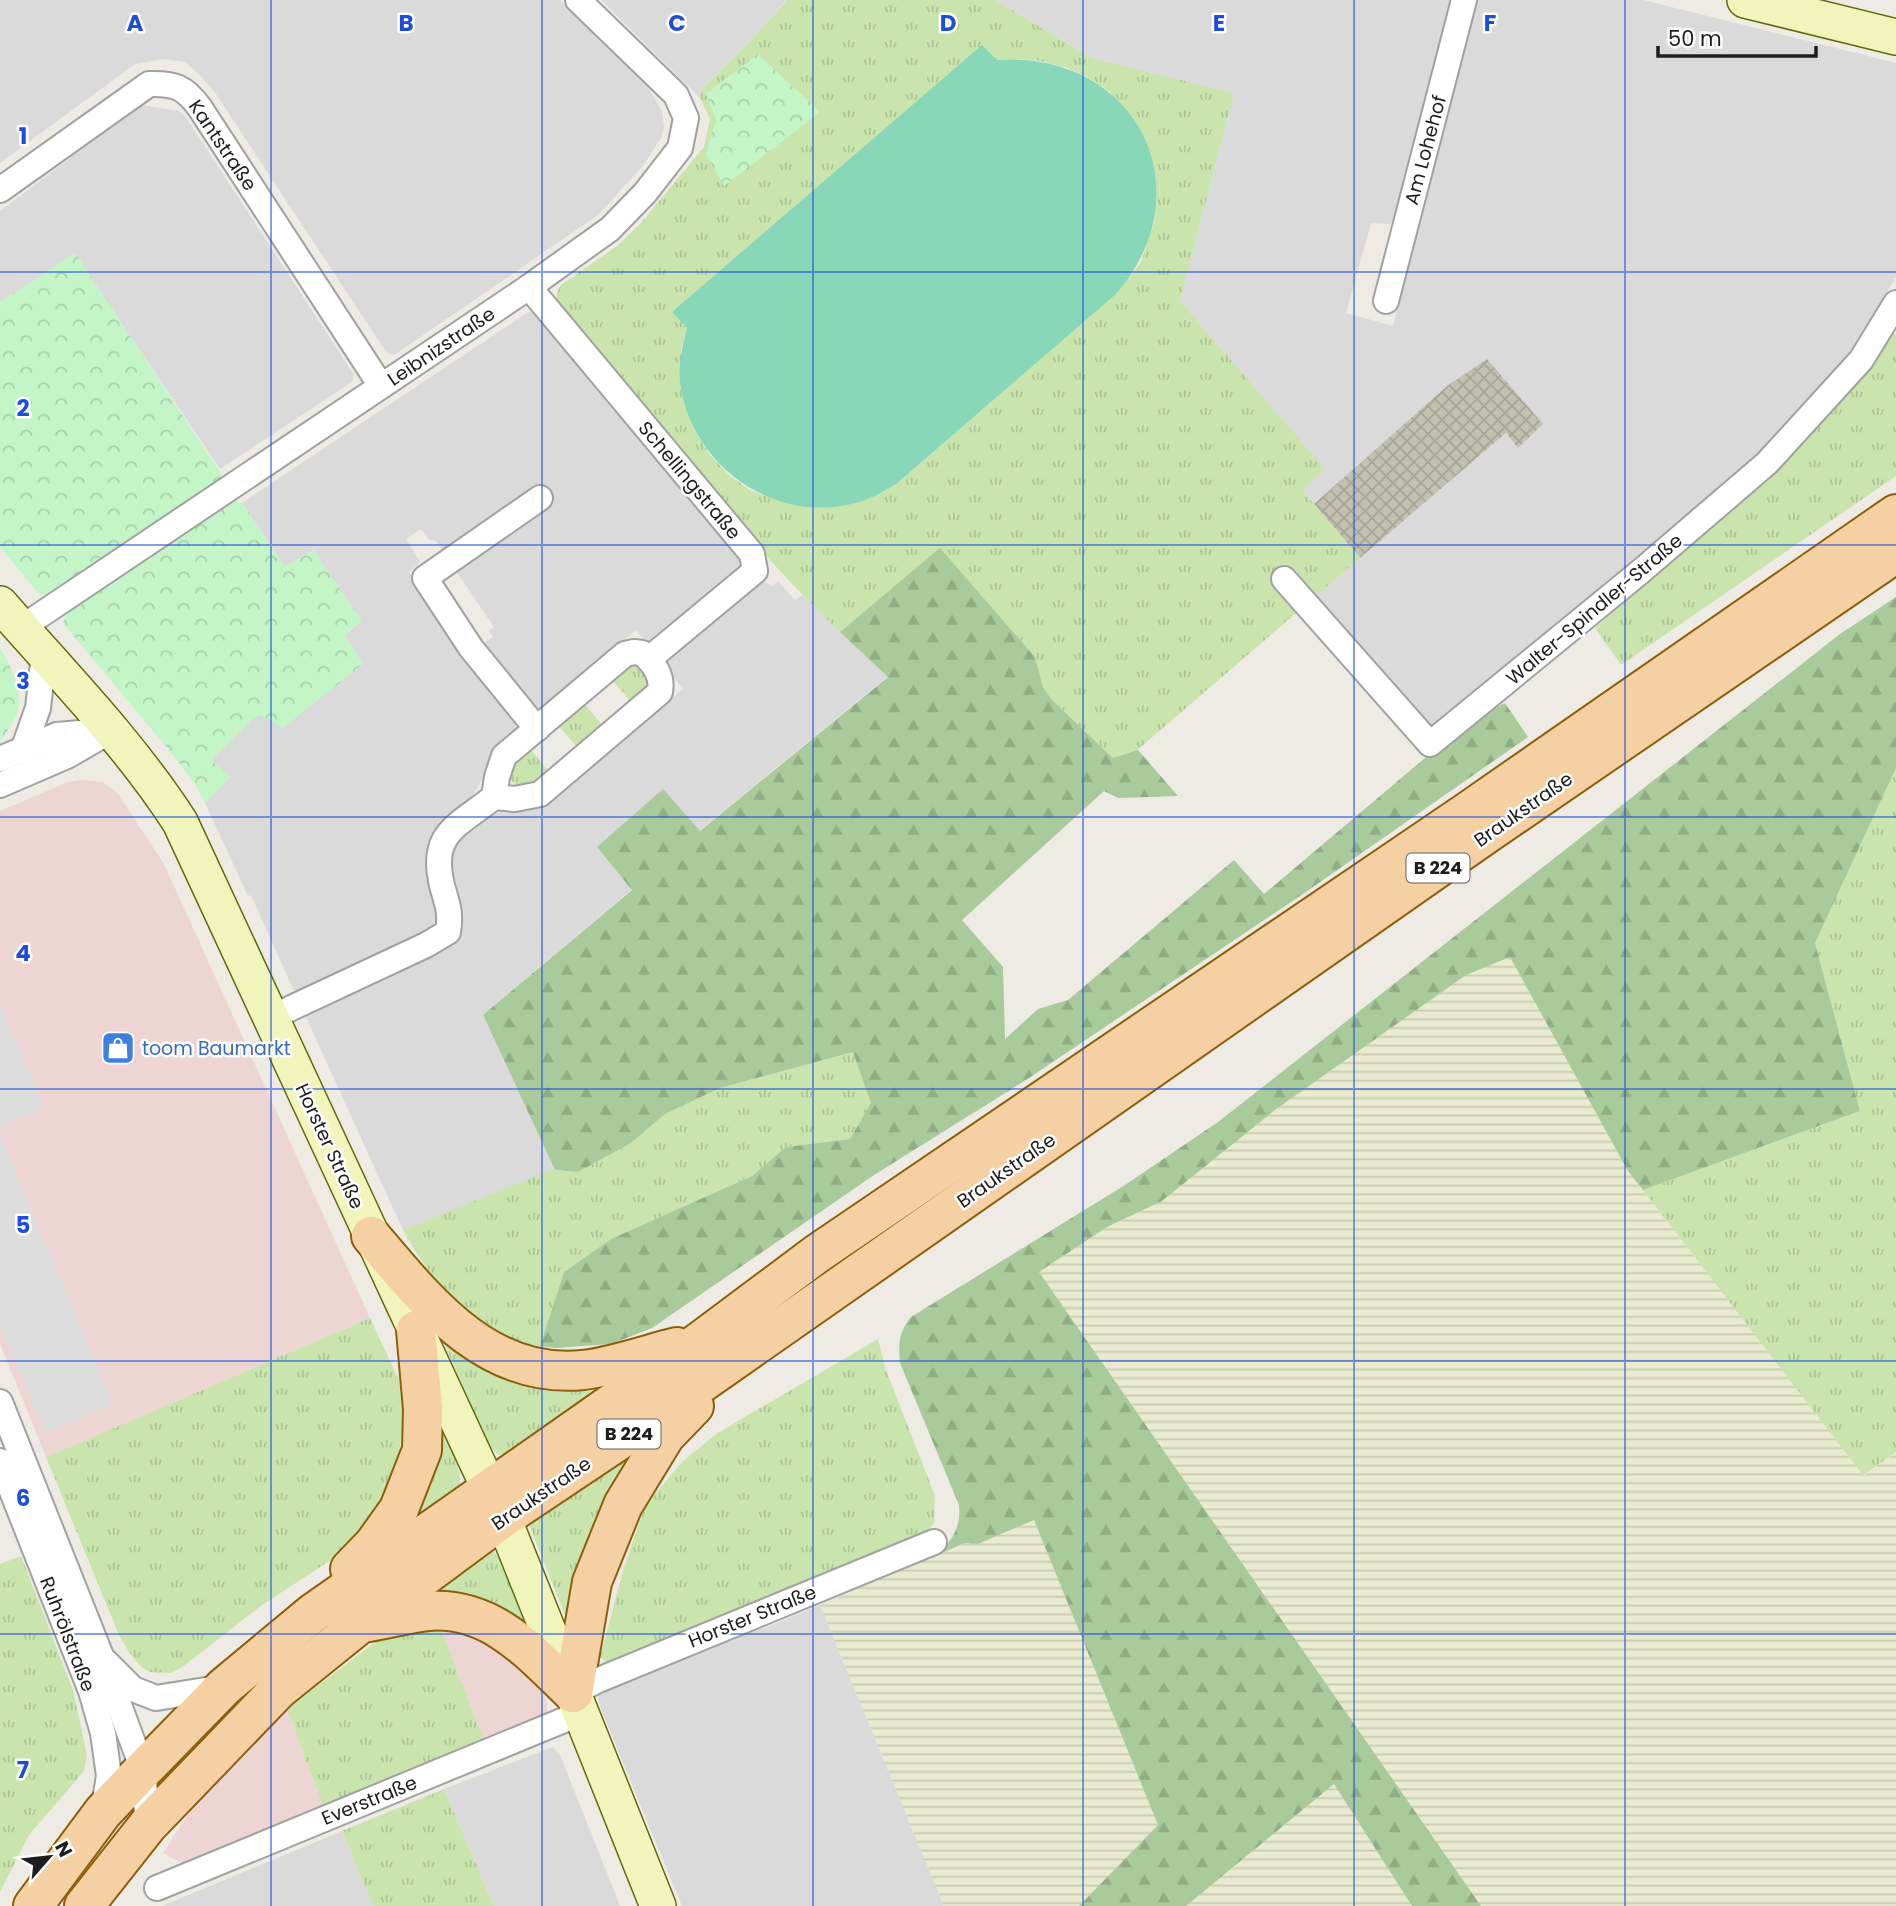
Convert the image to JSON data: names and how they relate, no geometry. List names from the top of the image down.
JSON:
{
  "streets": {
    "main road": ["Braukstraße", "B 224", "Horster Straße"],
    "street": [
      "Kantstraße",
      "Am Lohehof",
      "Leibnizstraße",
      "Schellingstraße",
      "Walter-Spindler-Straße",
      "Ruhrölstraße",
      "Everstraße"
    ]
  },
  "crossings": [
    ["Kantstraße", "Leibnizstraße"],
    ["Leibnizstraße", "Schellingstraße"],
    ["Leibnizstraße", "Horster Straße"],
    ["Braukstraße", "Horster Straße"],
    ["Braukstraße", "Ruhrölstraße"],
    ["Horster Straße", "Everstraße"]
  ],
  "places": {
    "shop": ["toom Baumarkt"]
  },
  "scale_bar": "50 m",
  "north": "top right",
  "grid": {
    "columns": [
      "A",
      "B",
      "C",
      "D",
      "E",
      "F"
    ],
    "rows": [
      "1",
      "2",
      "3",
      "4",
      "5",
      "6",
      "7"
    ]
  }
}
